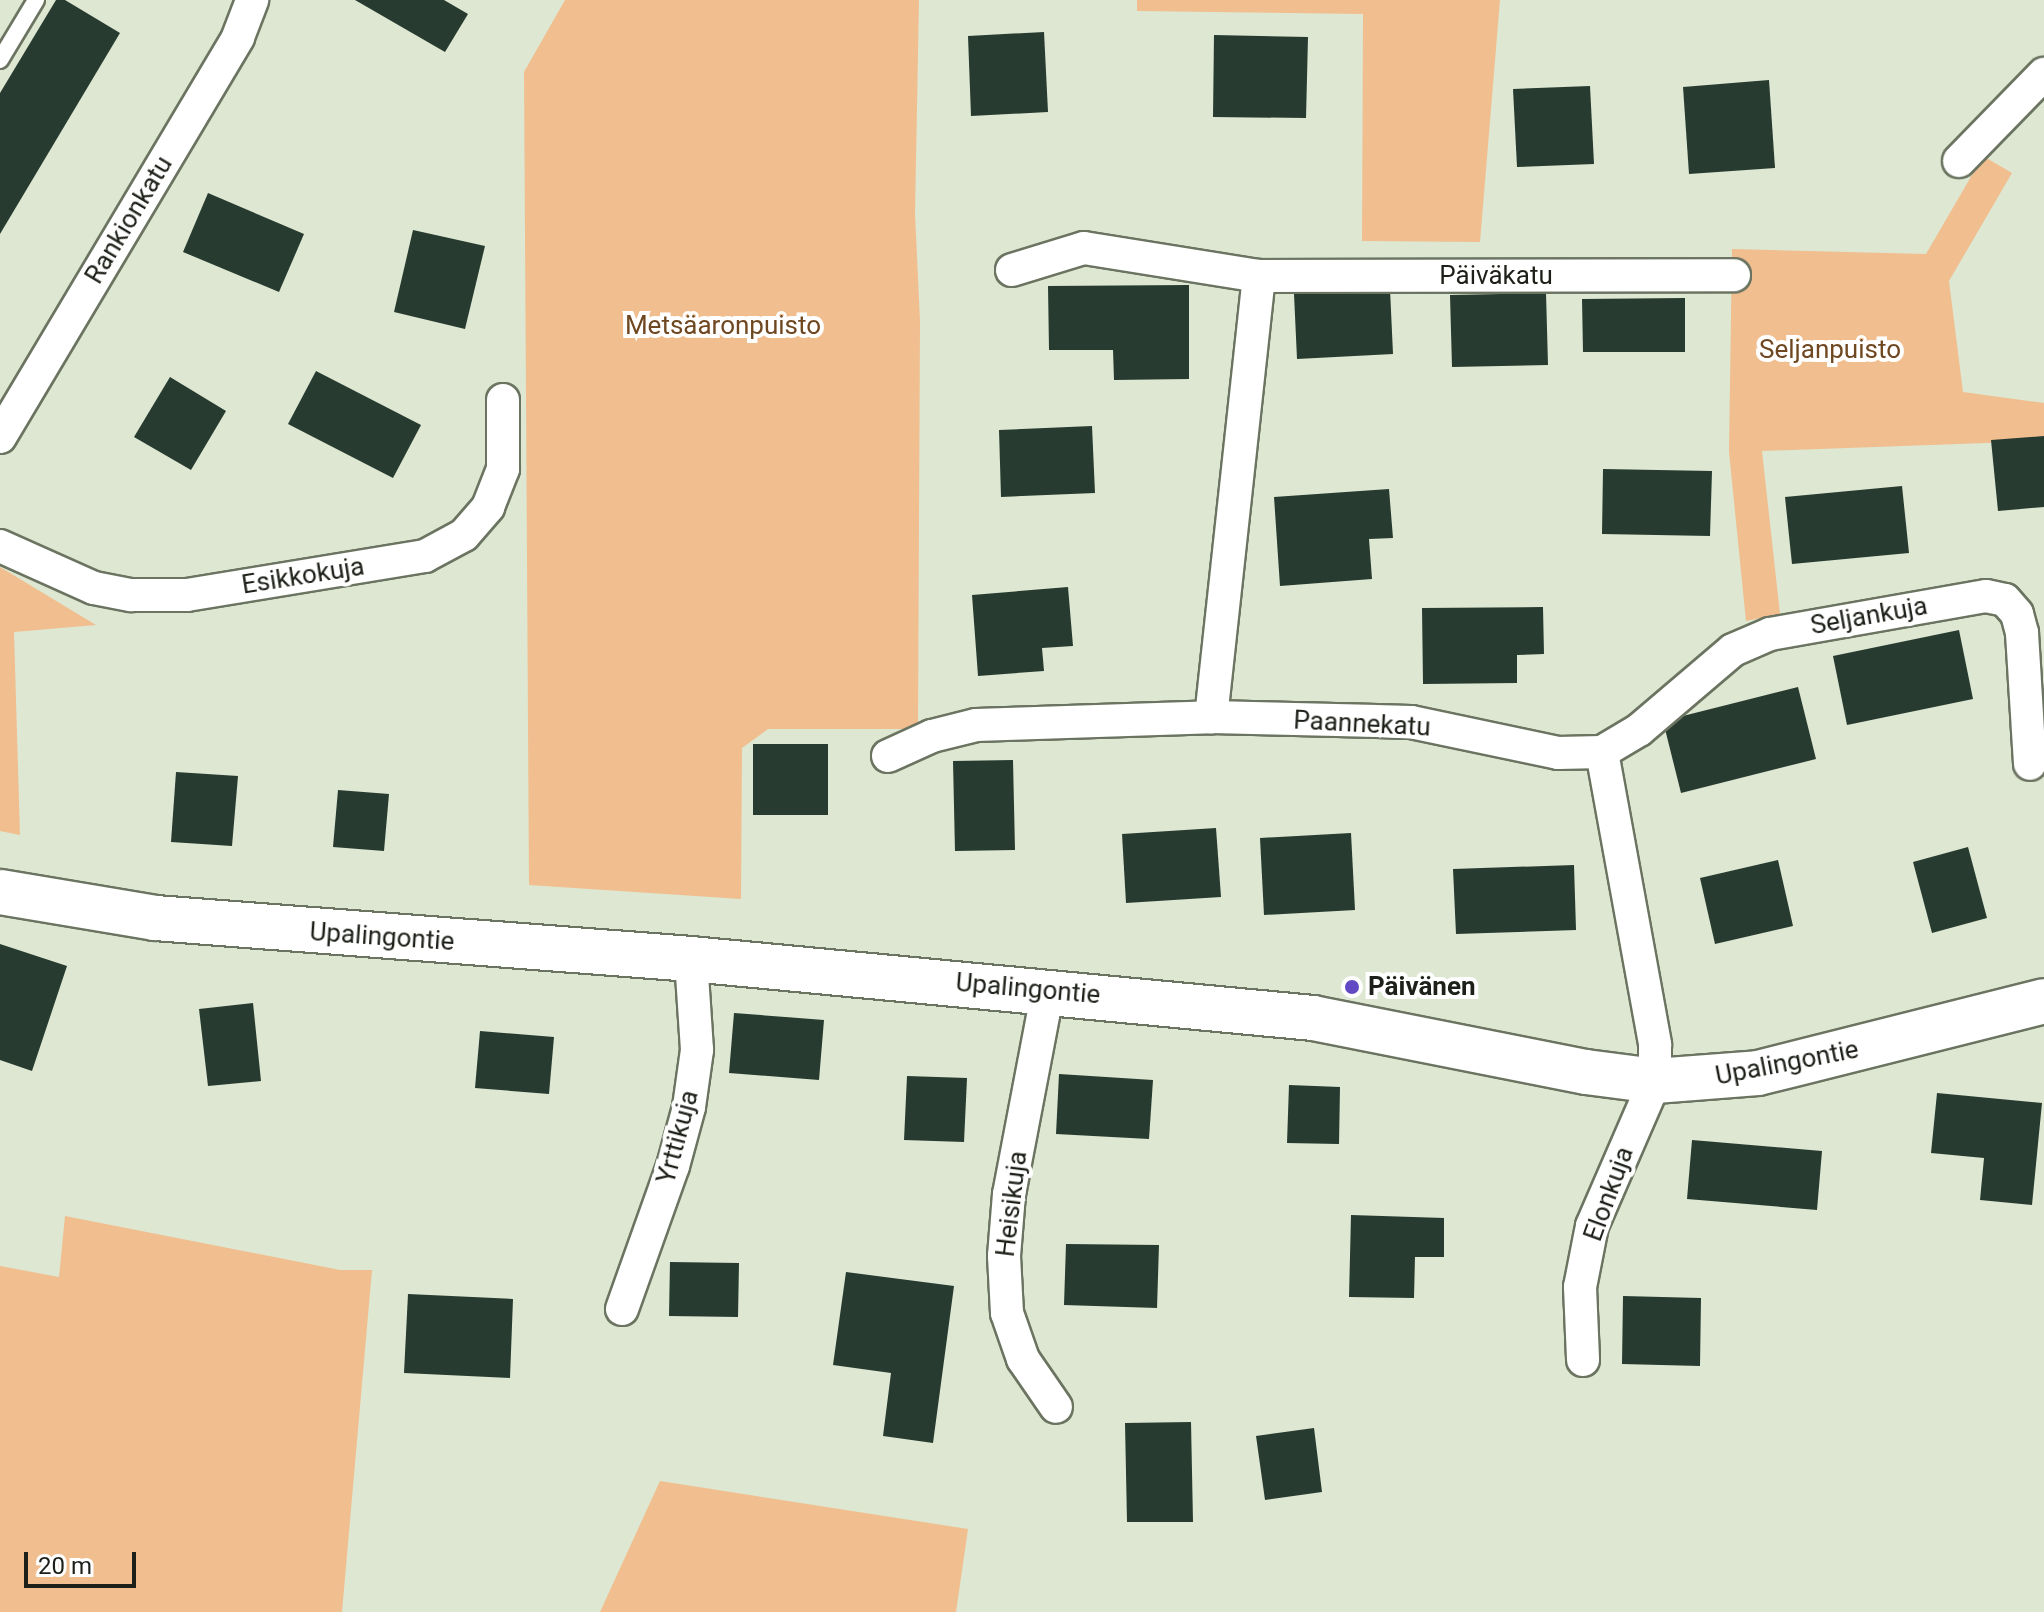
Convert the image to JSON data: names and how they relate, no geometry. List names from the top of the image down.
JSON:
{
  "streets": {
    "street": [
      "Rankionkatu",
      "Päiväkatu",
      "Esikkokuja",
      "Seljankuja",
      "Paannekatu",
      "Upalingontie",
      "Yrttikuja",
      "Elonkuja",
      "Heisikuja"
    ]
  },
  "crossings": [
    ["Seljankuja", "Paannekatu"],
    ["Upalingontie", "Yrttikuja"],
    ["Upalingontie", "Elonkuja"],
    ["Upalingontie", "Heisikuja"]
  ],
  "parks": ["Metsäaronpuisto", "Seljanpuisto"],
  "places": ["Päivänen"],
  "scale_bar": "20 m"
}
